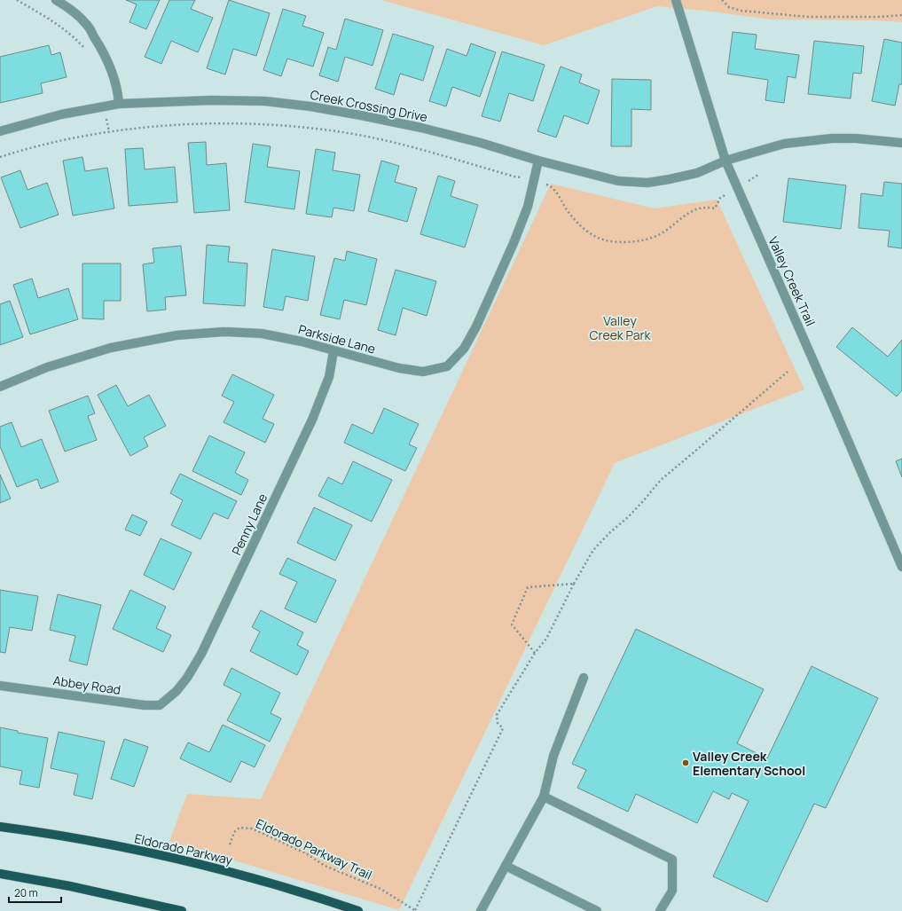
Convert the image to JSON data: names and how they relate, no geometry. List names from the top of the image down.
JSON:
{
  "streets": {
    "main road": ["Eldorado Parkway"],
    "street": [
      "Creek Crossing Drive",
      "Valley Creek Trail",
      "Parkside Lane",
      "Penny Lane",
      "Abbey Road"
    ],
    "path": ["Eldorado Parkway Trail"]
  },
  "crossings": [
    ["Creek Crossing Drive", "Valley Creek Trail"],
    ["Creek Crossing Drive", "Parkside Lane"],
    ["Parkside Lane", "Penny Lane"],
    ["Penny Lane", "Abbey Road"]
  ],
  "parks": ["Valley Creek Park"],
  "places": ["Valley Creek Elementary School"],
  "scale_bar": "20 m"
}
